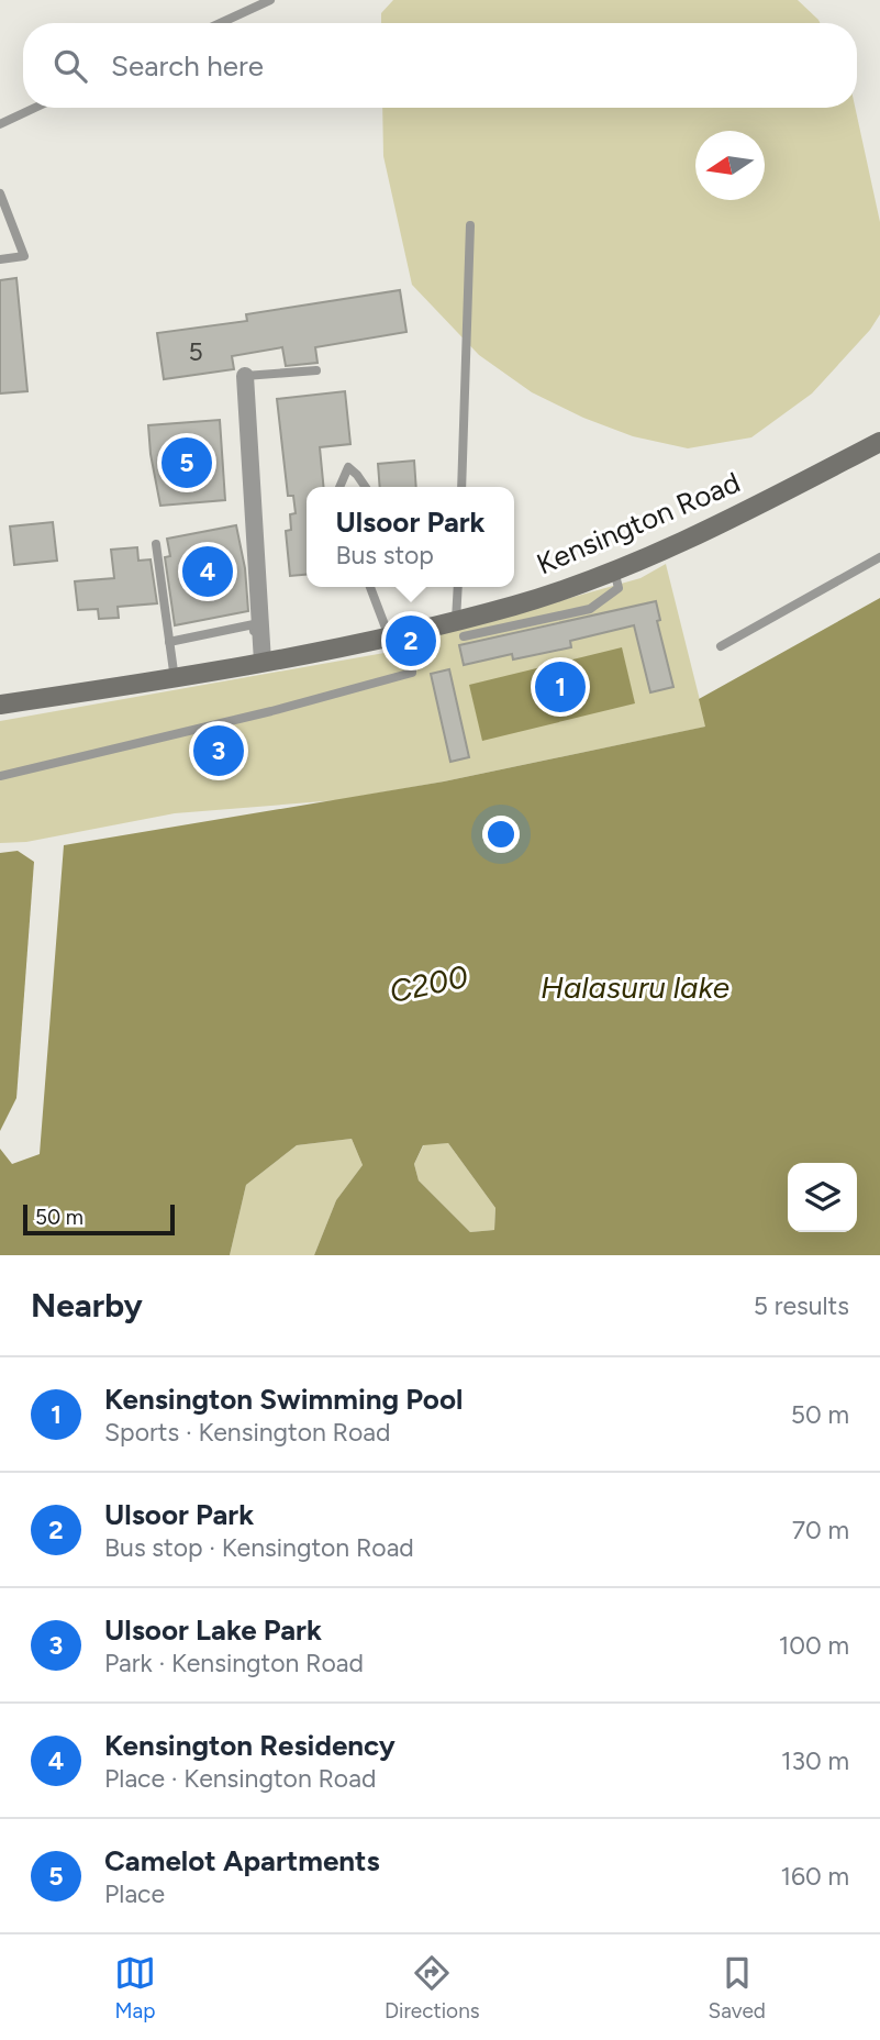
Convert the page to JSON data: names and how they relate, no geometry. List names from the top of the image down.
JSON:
{
  "streets": {
    "main road": ["Kensington Road"]
  },
  "water": ["C200", "Halasuru lake"],
  "house_numbers": ["5"],
  "scale_bar": "50 m",
  "north": "left",
  "page": {
    "search": "Search here",
    "pins": [
      "5",
      "4",
      "2",
      "1",
      "3"
    ],
    "popup": ["Ulsoor Park", "Bus stop"],
    "scale": "50 m",
    "heading": ["Nearby", "5 results"],
    "list": [
      {
        "mark": "1",
        "name": "Kensington Swimming Pool",
        "note": "Sports · Kensington Road",
        "value": "50 m"
      },
      {
        "mark": "2",
        "name": "Ulsoor Park",
        "note": "Bus stop · Kensington Road",
        "value": "70 m"
      },
      {
        "mark": "3",
        "name": "Ulsoor Lake Park",
        "note": "Park · Kensington Road",
        "value": "100 m"
      },
      {
        "mark": "4",
        "name": "Kensington Residency",
        "note": "Place · Kensington Road",
        "value": "130 m"
      },
      {
        "mark": "5",
        "name": "Camelot Apartments",
        "note": "Place",
        "value": "160 m"
      }
    ],
    "nav": ["Map", "Directions", "Saved"]
  }
}
